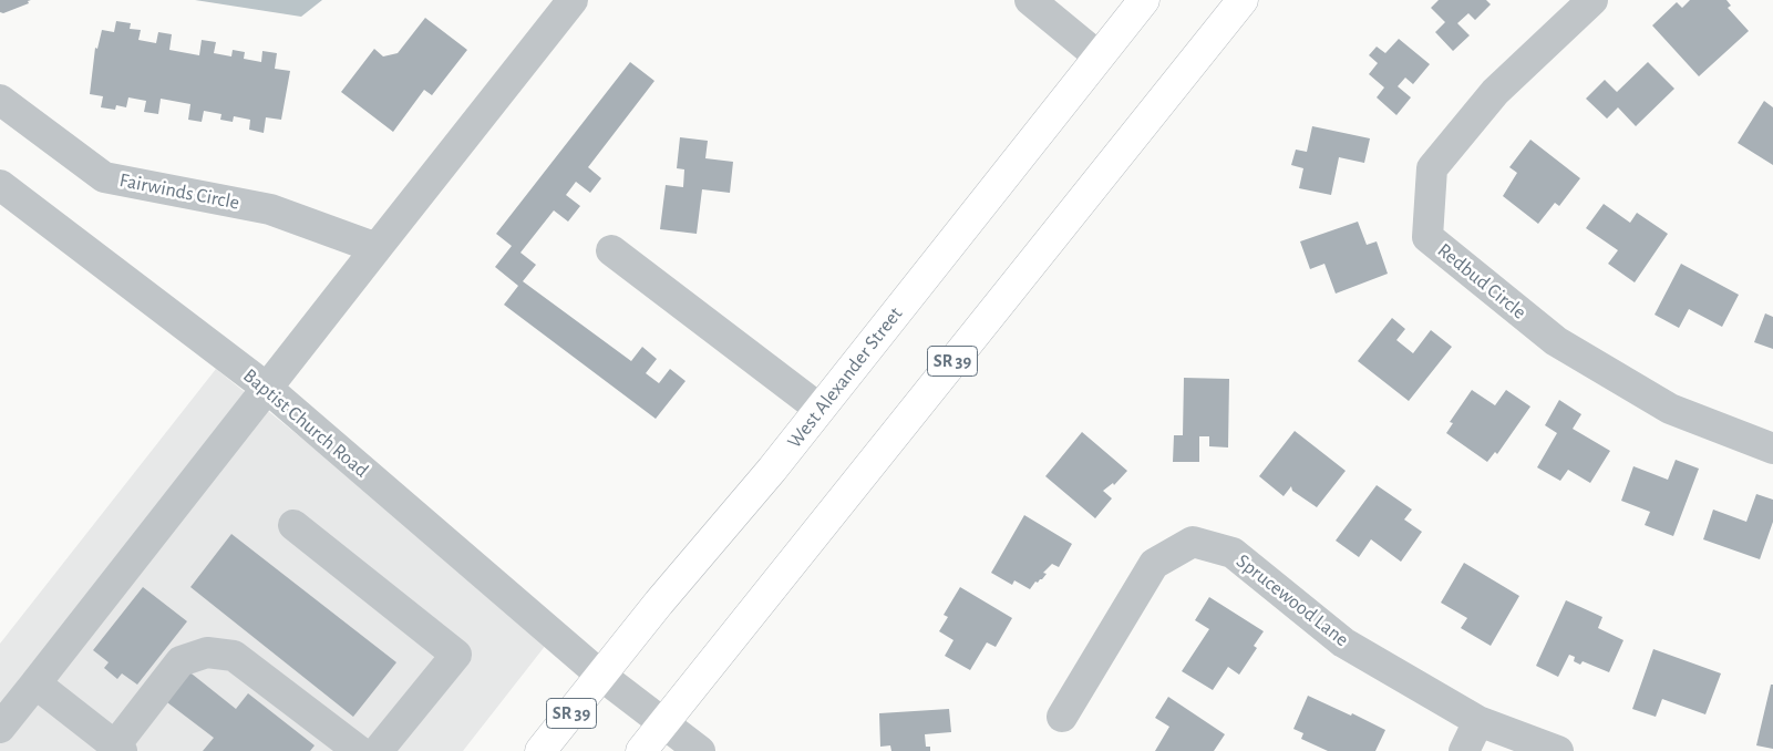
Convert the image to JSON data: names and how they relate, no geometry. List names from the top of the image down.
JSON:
{
  "streets": {
    "main road": ["SR 39", "West Alexander Street"],
    "street": [
      "Fairwinds Circle",
      "Redbud Circle",
      "Baptist Church Road",
      "Sprucewood Lane"
    ]
  },
  "crossings": [
    ["SR 39", "Baptist Church Road"],
    ["West Alexander Street", "Baptist Church Road"]
  ]
}
